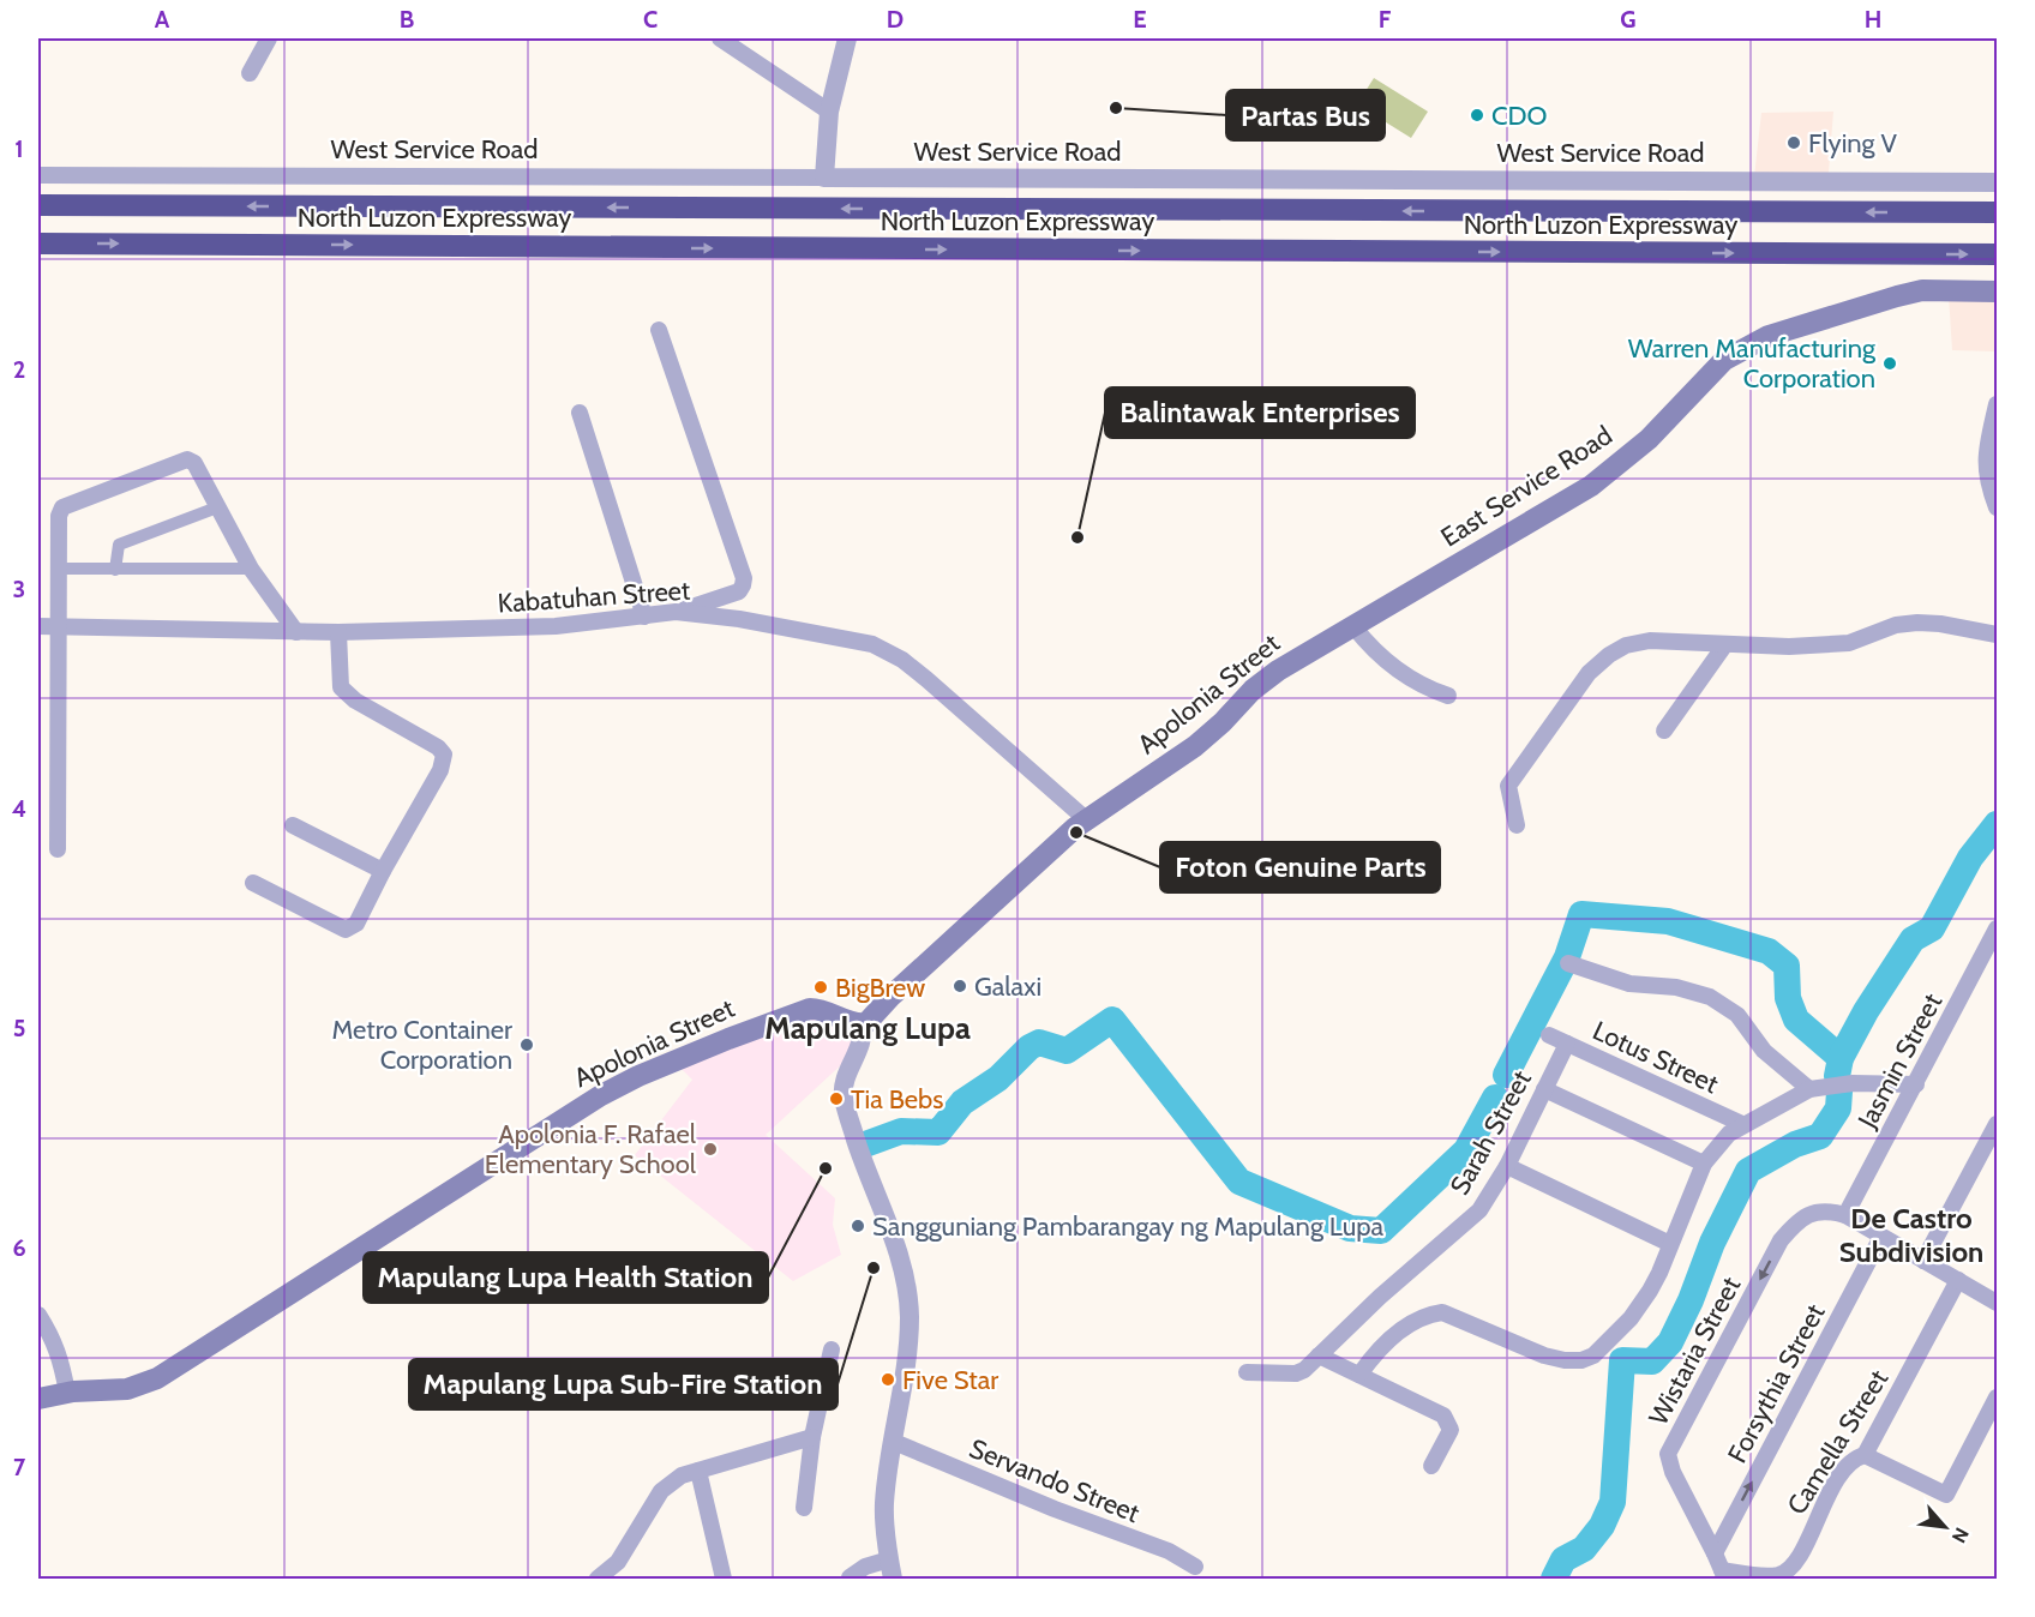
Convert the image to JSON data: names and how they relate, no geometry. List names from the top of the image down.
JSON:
{
  "streets": {
    "highway": ["North Luzon Expressway"],
    "main road": ["East Service Road", "Apolonia Street"],
    "street": [
      "West Service Road",
      "Kabatuhan Street",
      "Lotus Street",
      "Jasmin Street",
      "Sarah Street",
      "Wistaria Street",
      "Forsythia Street",
      "Camella Street",
      "Servando Street"
    ]
  },
  "crossings": [
    ["East Service Road", "Apolonia Street"],
    ["Kabatuhan Street", "Apolonia Street"],
    ["Lotus Street", "Sarah Street"],
    ["Jasmin Street", "Wistaria Street"],
    ["Wistaria Street", "Forsythia Street"]
  ],
  "one_way": ["Forsythia Street"],
  "districts": ["Mapulang Lupa", "De Castro Subdivision"],
  "places": [
    "Partas Bus",
    "CDO",
    "Flying V",
    "Warren Manufacturing Corporation",
    "Balintawak Enterprises",
    "Foton Genuine Parts",
    "Galaxi",
    "BigBrew",
    "Metro Container Corporation",
    "Tia Bebs",
    "Apolonia F. Rafael Elementary School",
    "Mapulang Lupa Health Station",
    "Sangguniang Pambarangay ng Mapulang Lupa",
    "Mapulang Lupa Sub-Fire Station",
    "Five Star"
  ],
  "north": "bottom right",
  "grid": {
    "columns": [
      "A",
      "B",
      "C",
      "D",
      "E",
      "F",
      "G",
      "H"
    ],
    "rows": [
      "1",
      "2",
      "3",
      "4",
      "5",
      "6",
      "7"
    ]
  }
}
